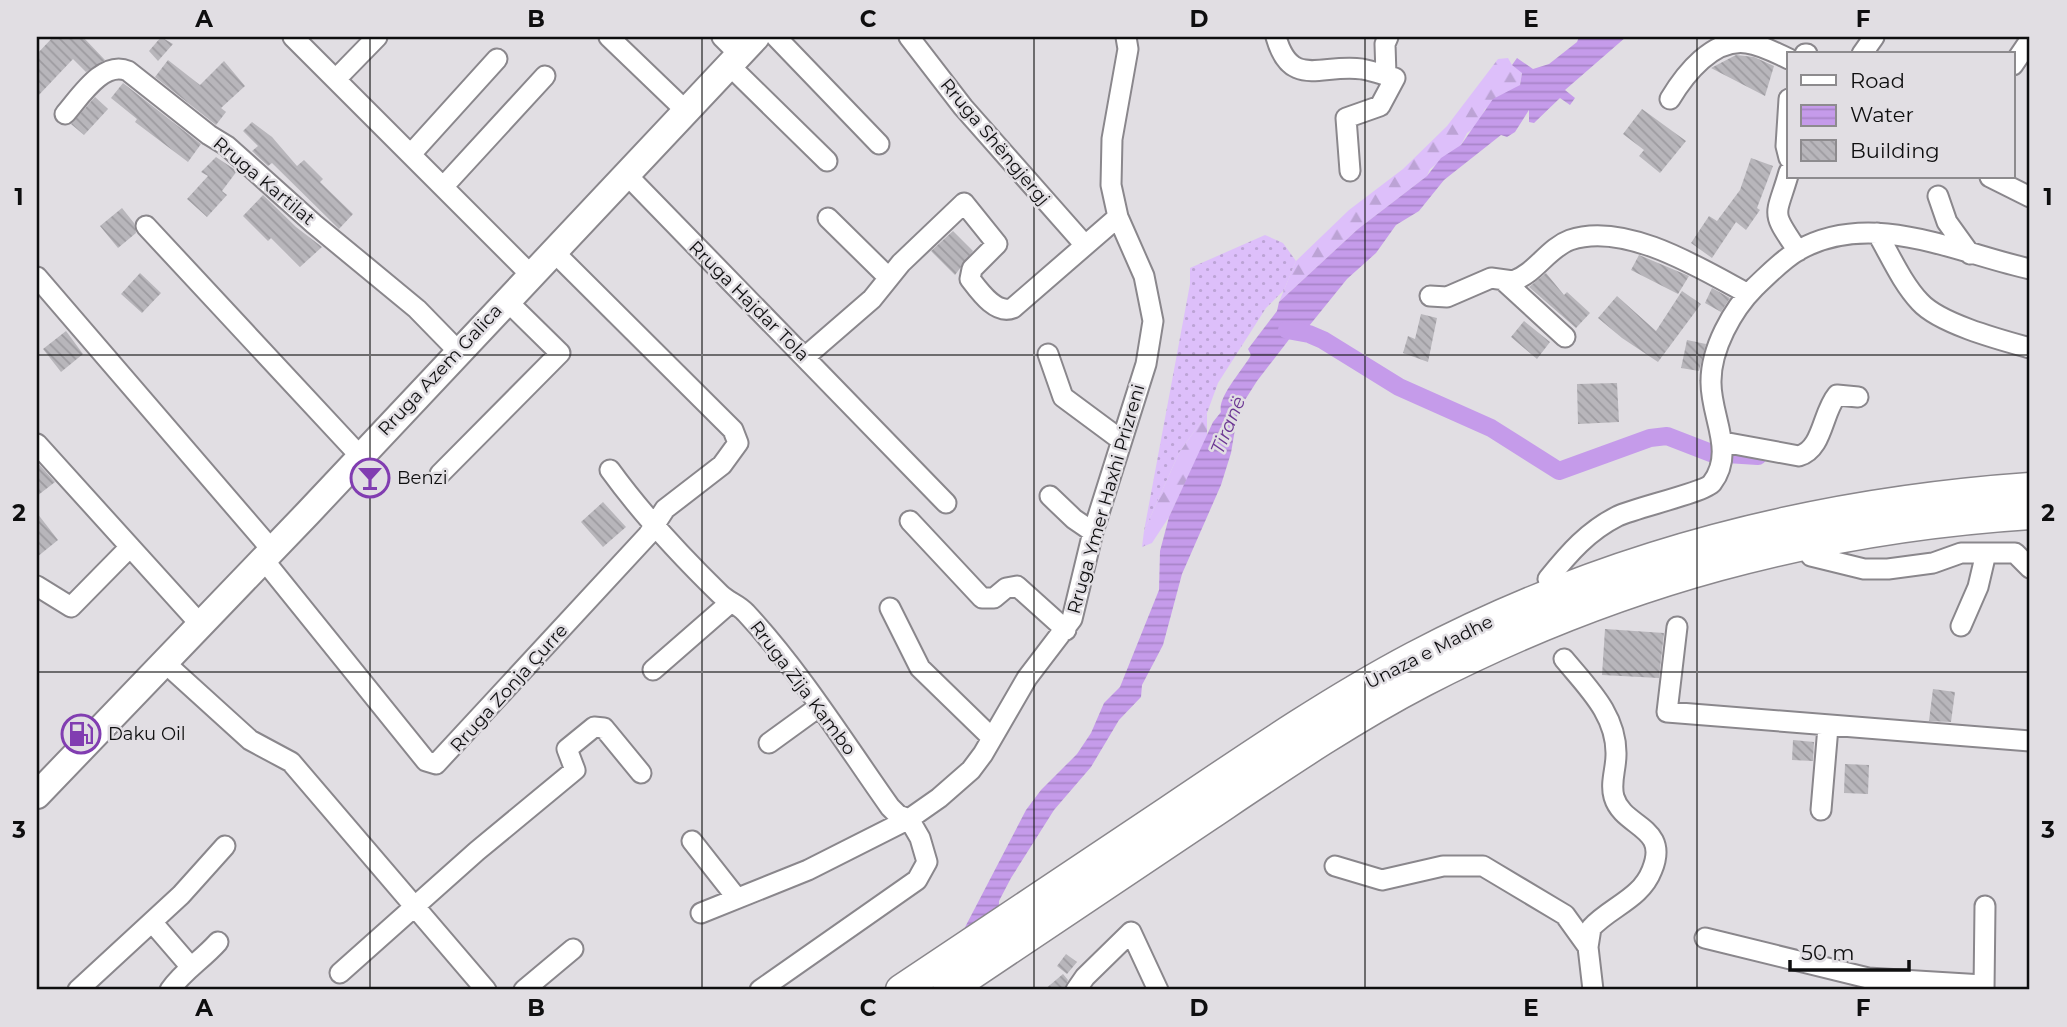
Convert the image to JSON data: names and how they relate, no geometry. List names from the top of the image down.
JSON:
{
  "streets": {
    "highway": ["Unaza e Madhe"],
    "main road": ["Rruga Azem Galica"],
    "street": [
      "Rruga Shëngjergj",
      "Rruga Kartilat",
      "Rruga Hajdar Tola",
      "Rruga Ymer Haxhi Prizreni",
      "Rruga Zonja Çurre",
      "Rruga Zija Kambo"
    ]
  },
  "crossings": [
    ["Rruga Kartilat", "Rruga Azem Galica"],
    ["Rruga Hajdar Tola", "Rruga Azem Galica"],
    ["Rruga Azem Galica", "Rruga Zonja Çurre"],
    ["Rruga Ymer Haxhi Prizreni", "Rruga Zija Kambo"],
    ["Rruga Zonja Çurre", "Rruga Zija Kambo"]
  ],
  "water": ["Tiranë"],
  "places": {
    "bar": ["Benzi"],
    "fuel station": ["Daku Oil"]
  },
  "legend": ["Road", "Water", "Building"],
  "scale_bar": "50 m",
  "grid": {
    "columns": [
      "A",
      "B",
      "C",
      "D",
      "E",
      "F"
    ],
    "rows": ["1", "2", "3"]
  }
}
